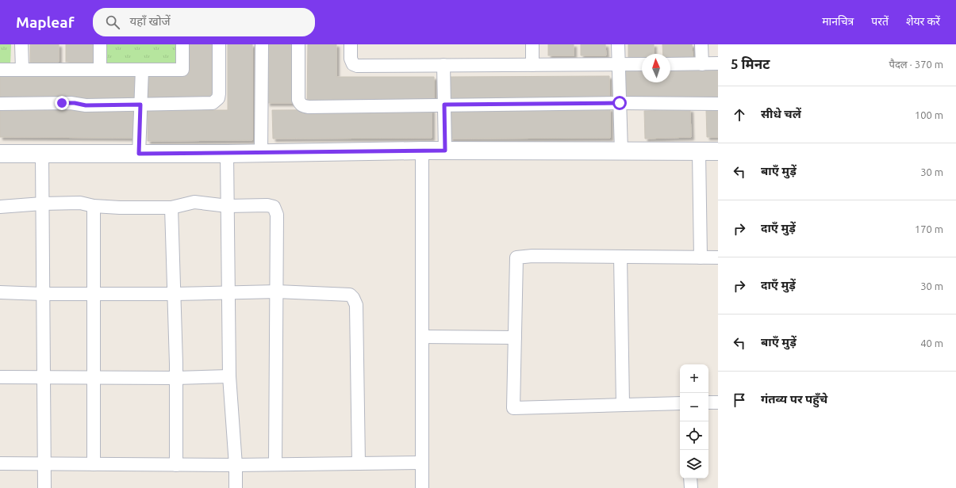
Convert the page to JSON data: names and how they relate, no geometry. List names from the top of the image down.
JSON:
{
  "north": "top",
  "page": {
    "header": "Mapleaf",
    "search": "यहाँ खोजें",
    "nav": ["मानचित्र", "परतें", "शेयर करें"],
    "heading": ["5 मिनट", "पैदल · 370 m"],
    "list": [
      ["सीधे चलें", "100 m"],
      ["बाएँ मुड़ें", "30 m"],
      ["दाएँ मुड़ें", "170 m"],
      ["दाएँ मुड़ें", "30 m"],
      ["बाएँ मुड़ें", "40 m"],
      "गंतव्य पर पहुँचे"
    ],
    "map_buttons": ["+", "−"]
  }
}
